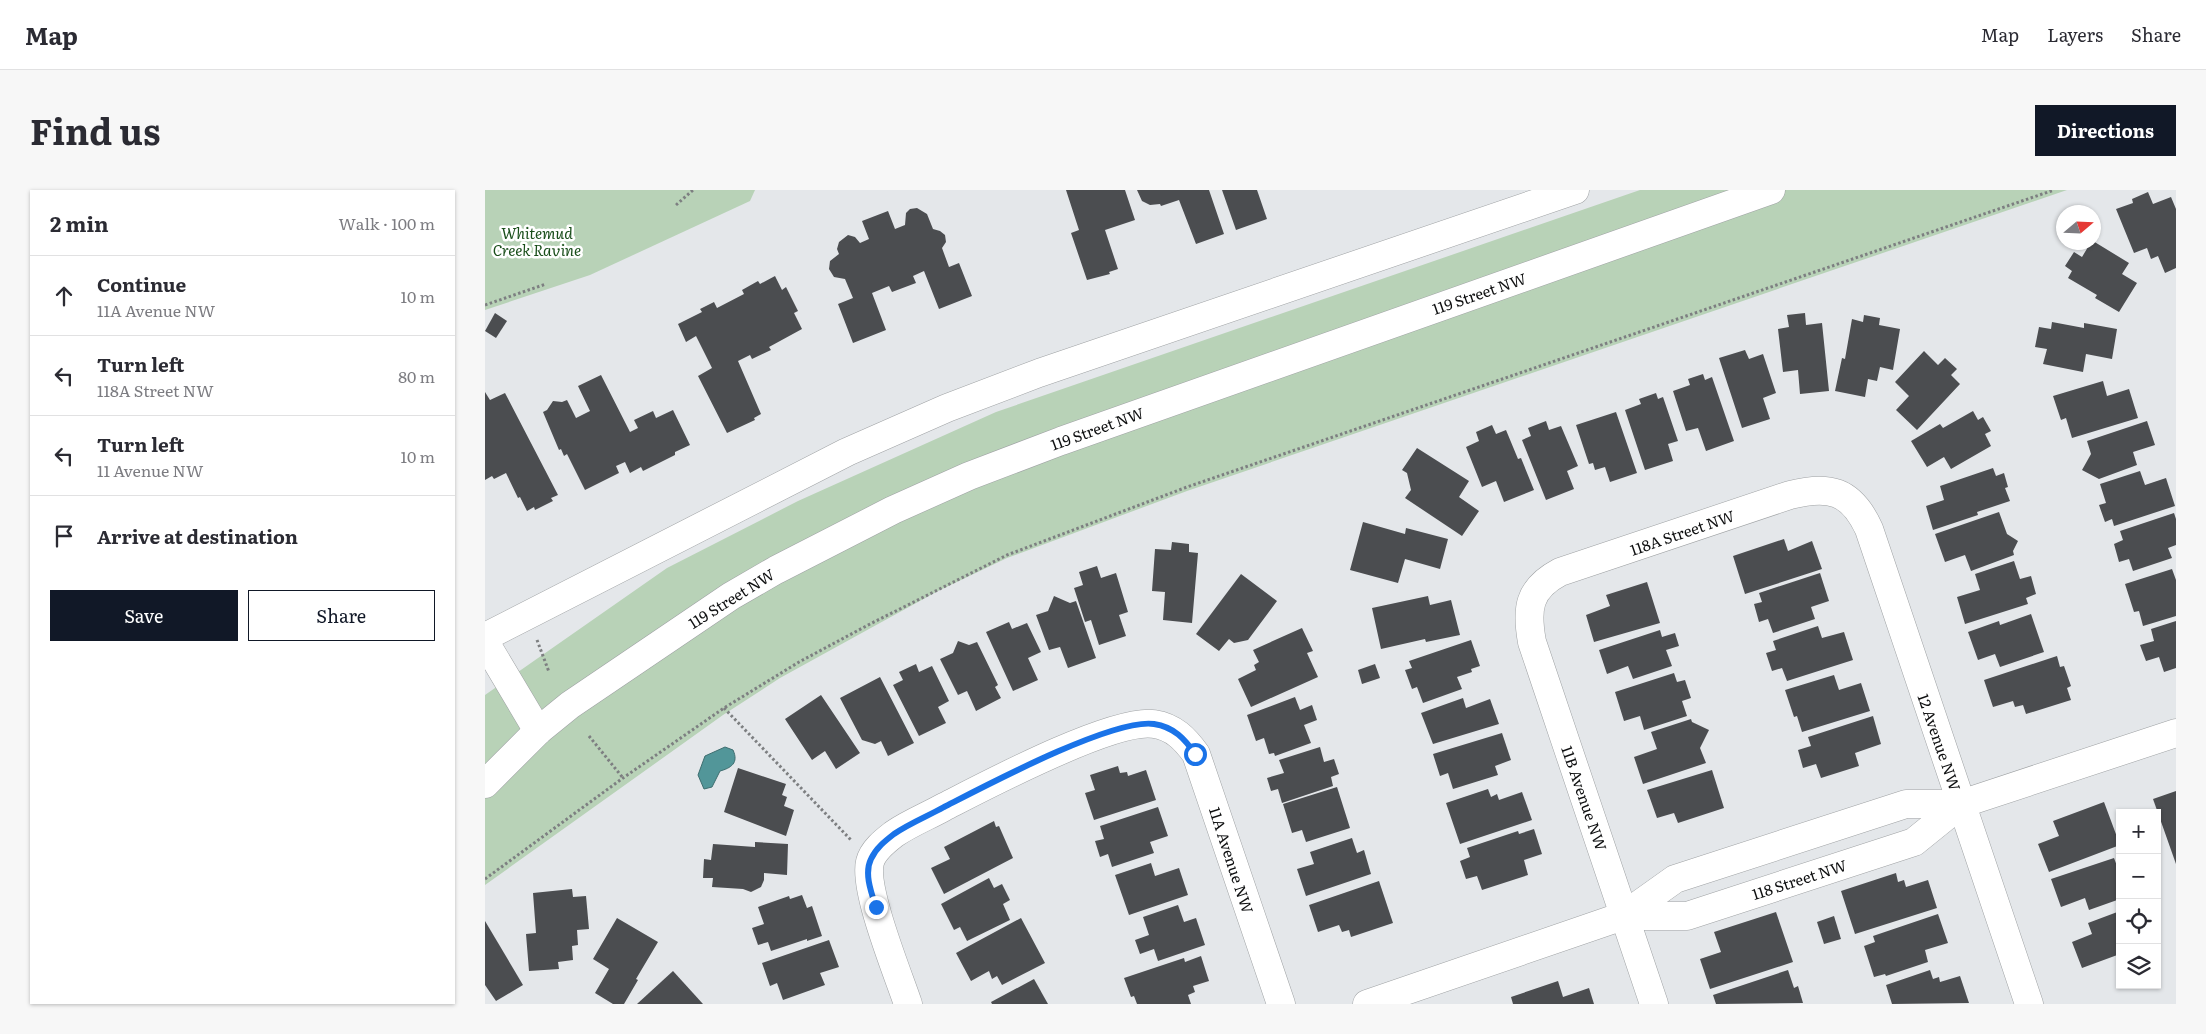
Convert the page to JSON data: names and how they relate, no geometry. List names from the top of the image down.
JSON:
{
  "streets": {
    "street": [
      "119 Street NW",
      "118A Street NW",
      "12 Avenue NW",
      "11B Avenue NW",
      "11A Avenue NW",
      "118 Street NW"
    ]
  },
  "crossings": [
    ["118A Street NW", "12 Avenue NW"],
    ["118A Street NW", "11B Avenue NW"],
    ["12 Avenue NW", "118 Street NW"],
    ["11B Avenue NW", "118 Street NW"]
  ],
  "parks": ["Whitemud Creek Ravine"],
  "north": "right",
  "page": {
    "header": "Map",
    "nav": ["Map", "Layers", "Share"],
    "title": "Find us",
    "buttons": [
      "Directions",
      ["Save", "Share"]
    ],
    "heading": ["2 min", "Walk · 100 m"],
    "list": [
      ["Continue", "11A Avenue NW", "10 m"],
      ["Turn left", "118A Street NW", "80 m"],
      ["Turn left", "11 Avenue NW", "10 m"],
      "Arrive at destination"
    ],
    "map_buttons": ["+", "−"]
  }
}
